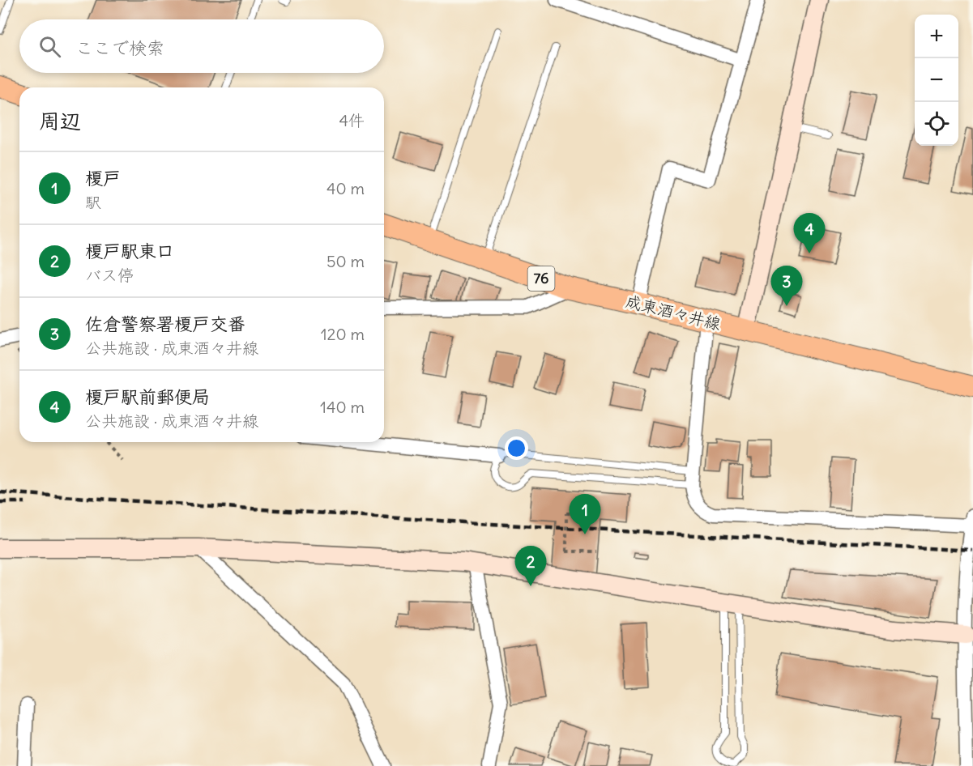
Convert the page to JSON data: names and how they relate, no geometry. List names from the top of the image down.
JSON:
{
  "streets": {
    "main road": ["76", "成東酒々井線"]
  },
  "page": {
    "map_buttons": ["+", "−"],
    "search": "ここで検索",
    "heading": ["周辺", "4件"],
    "list": [
      {
        "mark": "1",
        "name": "榎戸",
        "note": "駅",
        "value": "40 m"
      },
      {
        "mark": "2",
        "name": "榎戸駅東口",
        "note": "バス停",
        "value": "50 m"
      },
      {
        "mark": "3",
        "name": "佐倉警察署榎戸交番",
        "note": "公共施設 · 成東酒々井線",
        "value": "120 m"
      },
      {
        "mark": "4",
        "name": "榎戸駅前郵便局",
        "note": "公共施設 · 成東酒々井線",
        "value": "140 m"
      }
    ],
    "pins": [
      "4",
      "3",
      "1",
      "2"
    ]
  }
}
